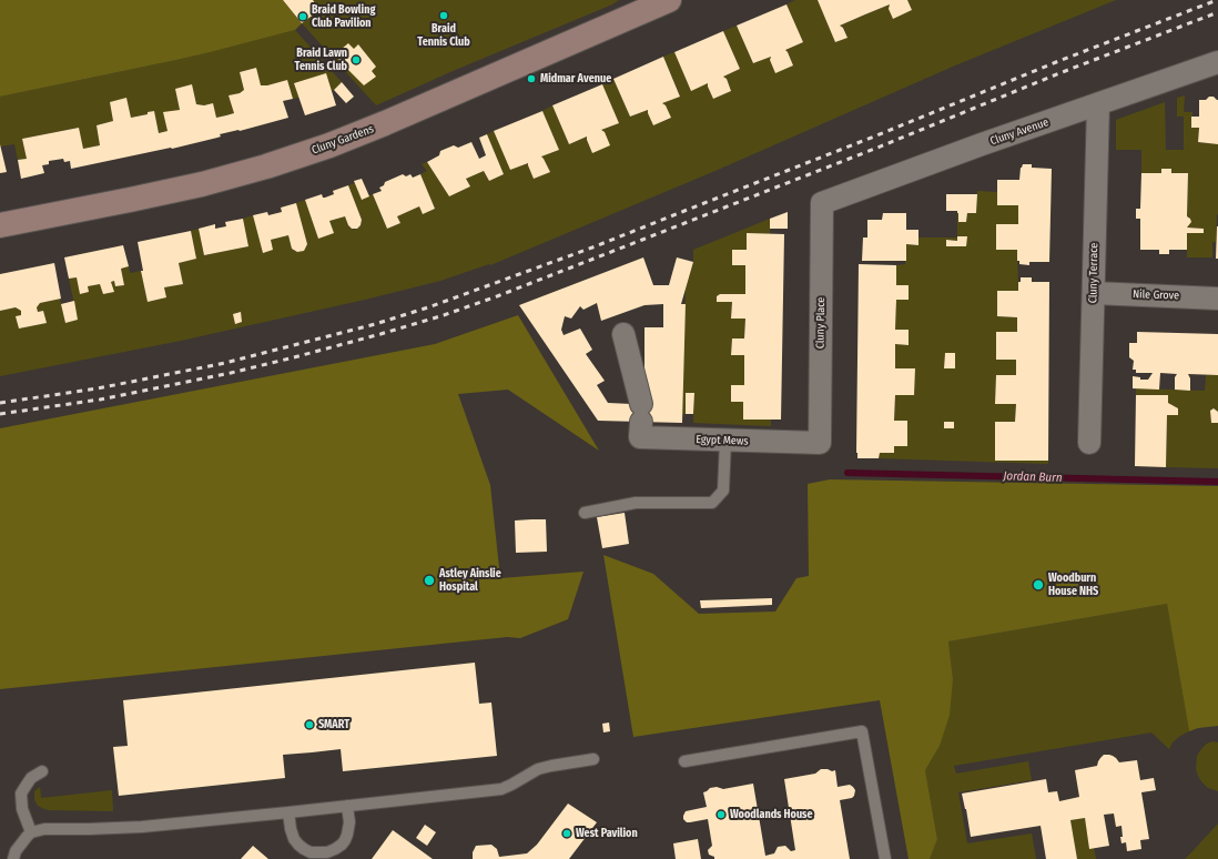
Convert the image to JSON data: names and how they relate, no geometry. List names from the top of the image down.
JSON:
{
  "streets": {
    "street": [
      "Cluny Avenue",
      "Cluny Gardens",
      "Cluny Terrace",
      "Nile Grove",
      "Cluny Place",
      "Egypt Mews"
    ]
  },
  "crossings": [
    ["Cluny Avenue", "Cluny Terrace"],
    ["Cluny Avenue", "Cluny Place"],
    ["Cluny Terrace", "Nile Grove"],
    ["Cluny Place", "Egypt Mews"]
  ],
  "water": ["Jordan Burn"],
  "places": [
    "Braid Tennis Club",
    "Braid Bowling Club Pavilion",
    "Braid Lawn Tennis Club",
    "Midmar Avenue",
    "Astley Ainslie Hospital",
    "Woodburn House NHS",
    "SMART",
    "Woodlands House",
    "West Pavilion"
  ]
}
